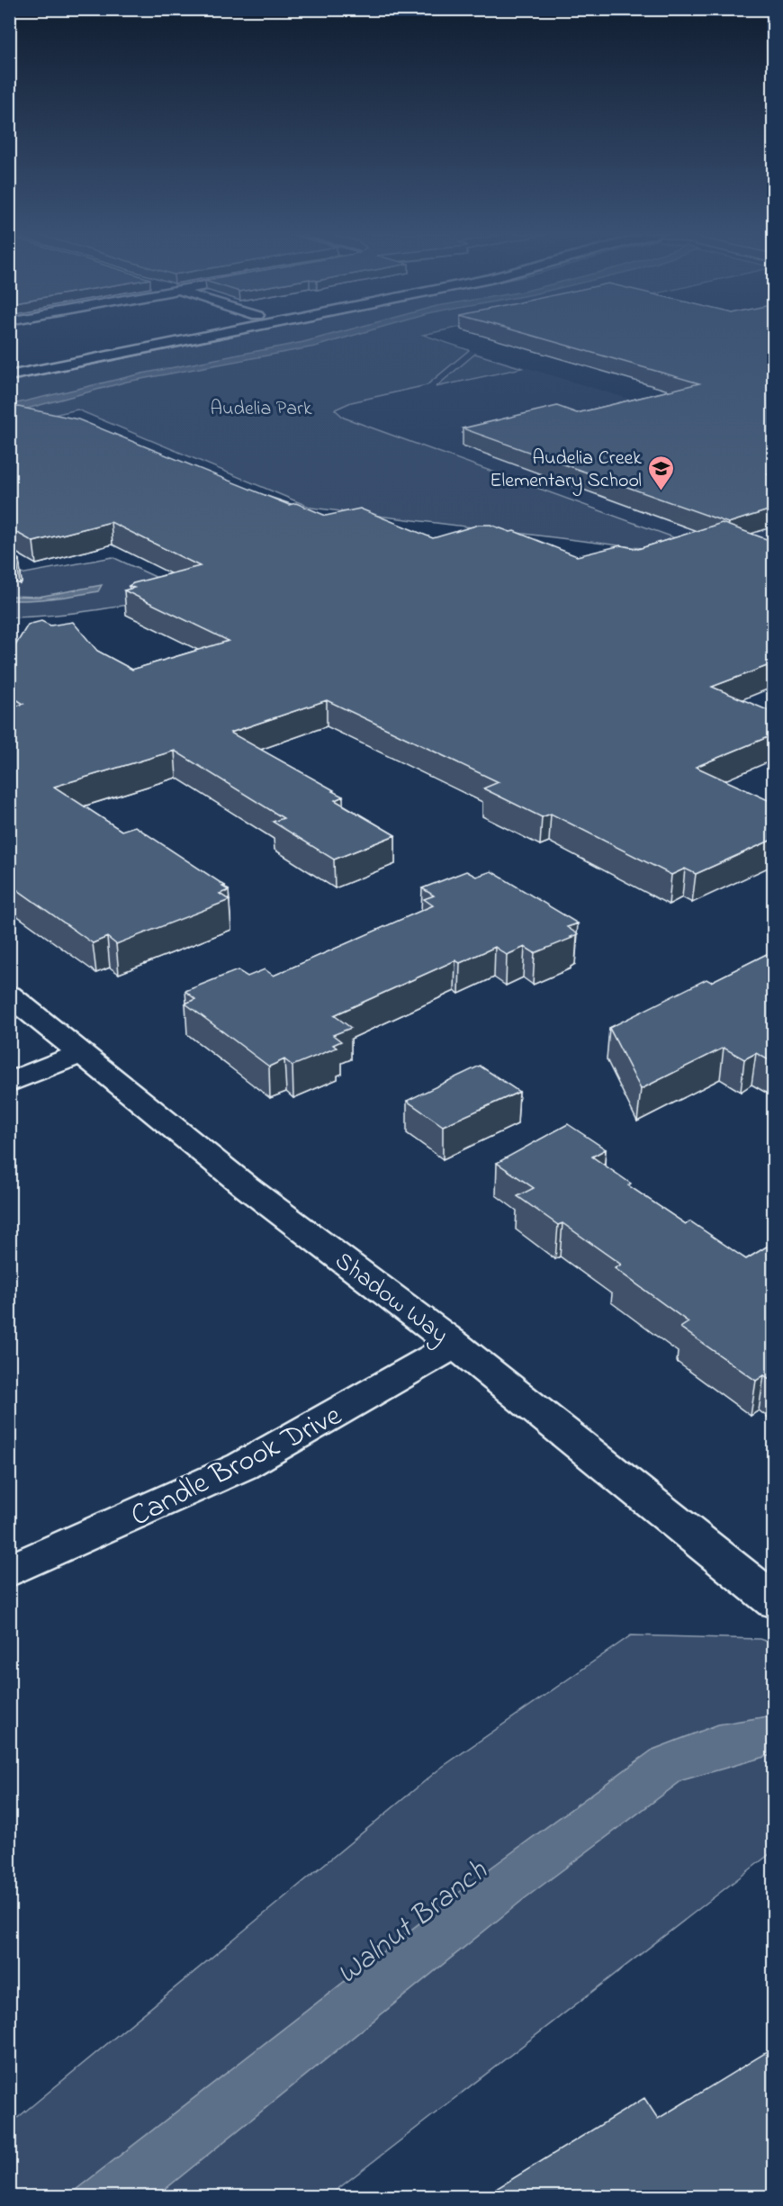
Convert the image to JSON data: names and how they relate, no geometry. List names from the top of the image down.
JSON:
{
  "streets": {
    "main road": ["Shadow Way", "Candle Brook Drive"]
  },
  "crossings": [
    ["Shadow Way", "Candle Brook Drive"]
  ],
  "water": ["Walnut Branch"],
  "parks": ["Audelia Park"],
  "places": {
    "school or university": ["Audelia Creek Elementary School"]
  }
}
